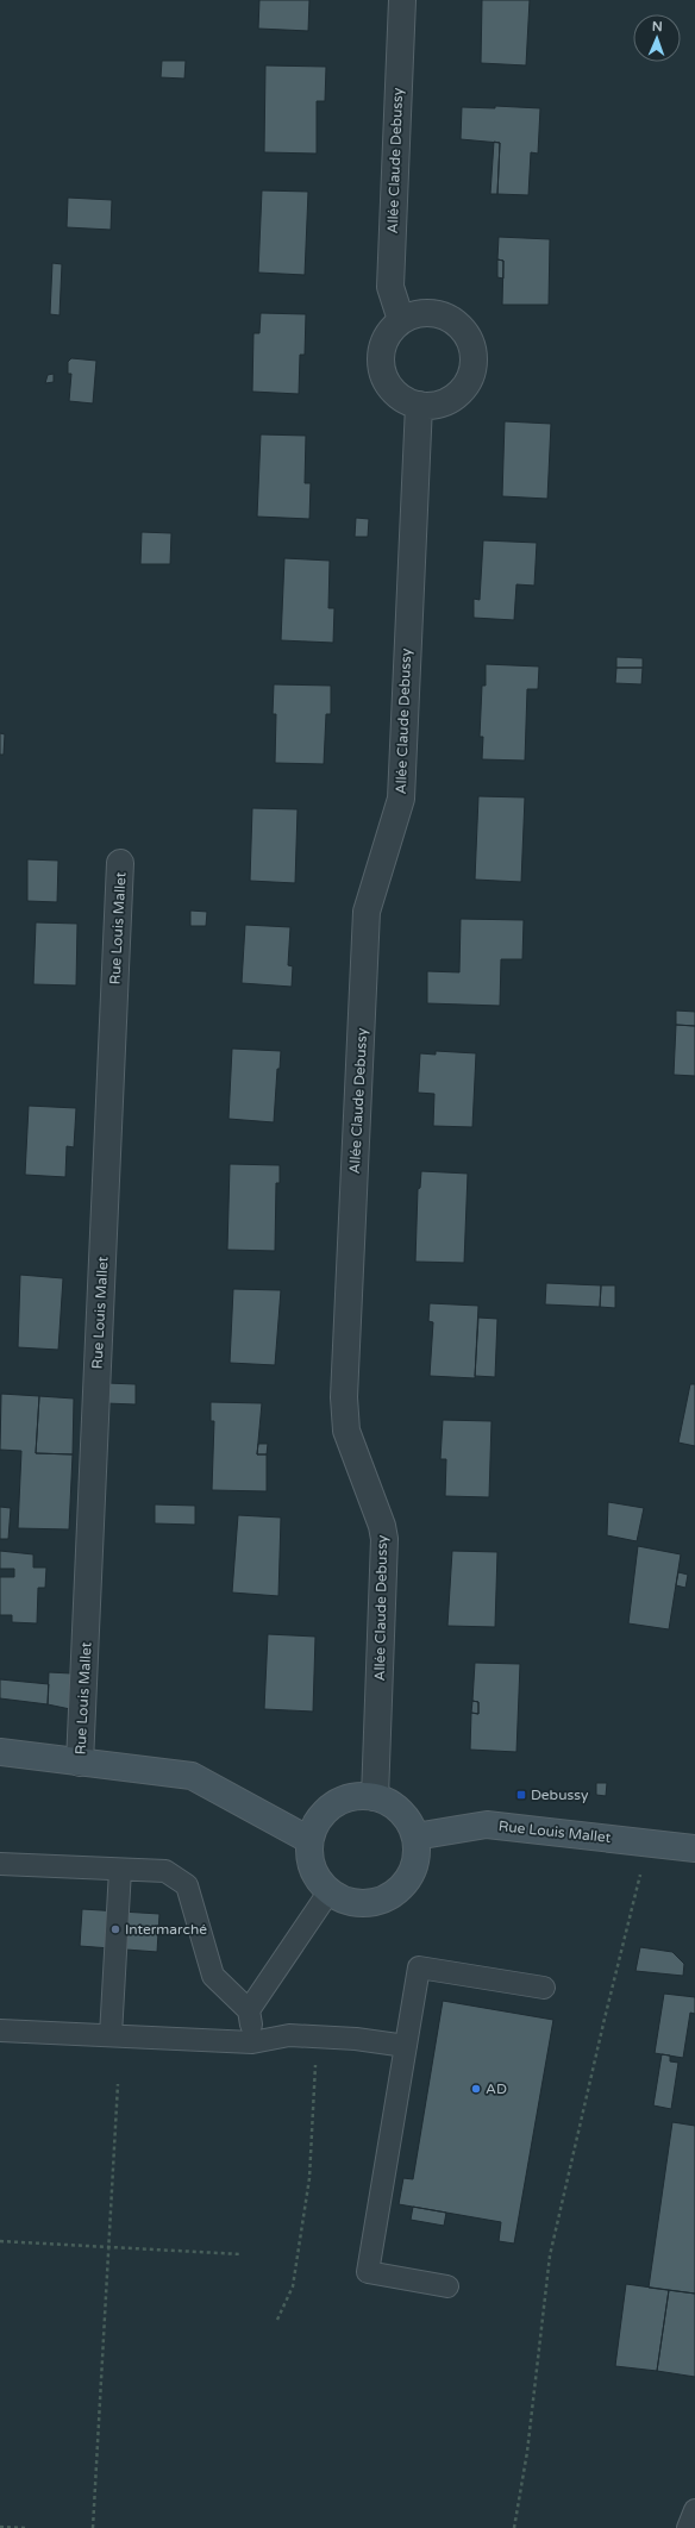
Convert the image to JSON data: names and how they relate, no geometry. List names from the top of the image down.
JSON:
{
  "streets": {
    "main road": ["Rue Louis Mallet"],
    "street": ["Allée Claude Debussy"]
  },
  "crossings": [
    ["Allée Claude Debussy", "Rue Louis Mallet"]
  ],
  "places": {
    "transit": ["Debussy"],
    "other": ["Intermarché", "AD"]
  },
  "north": "top"
}
